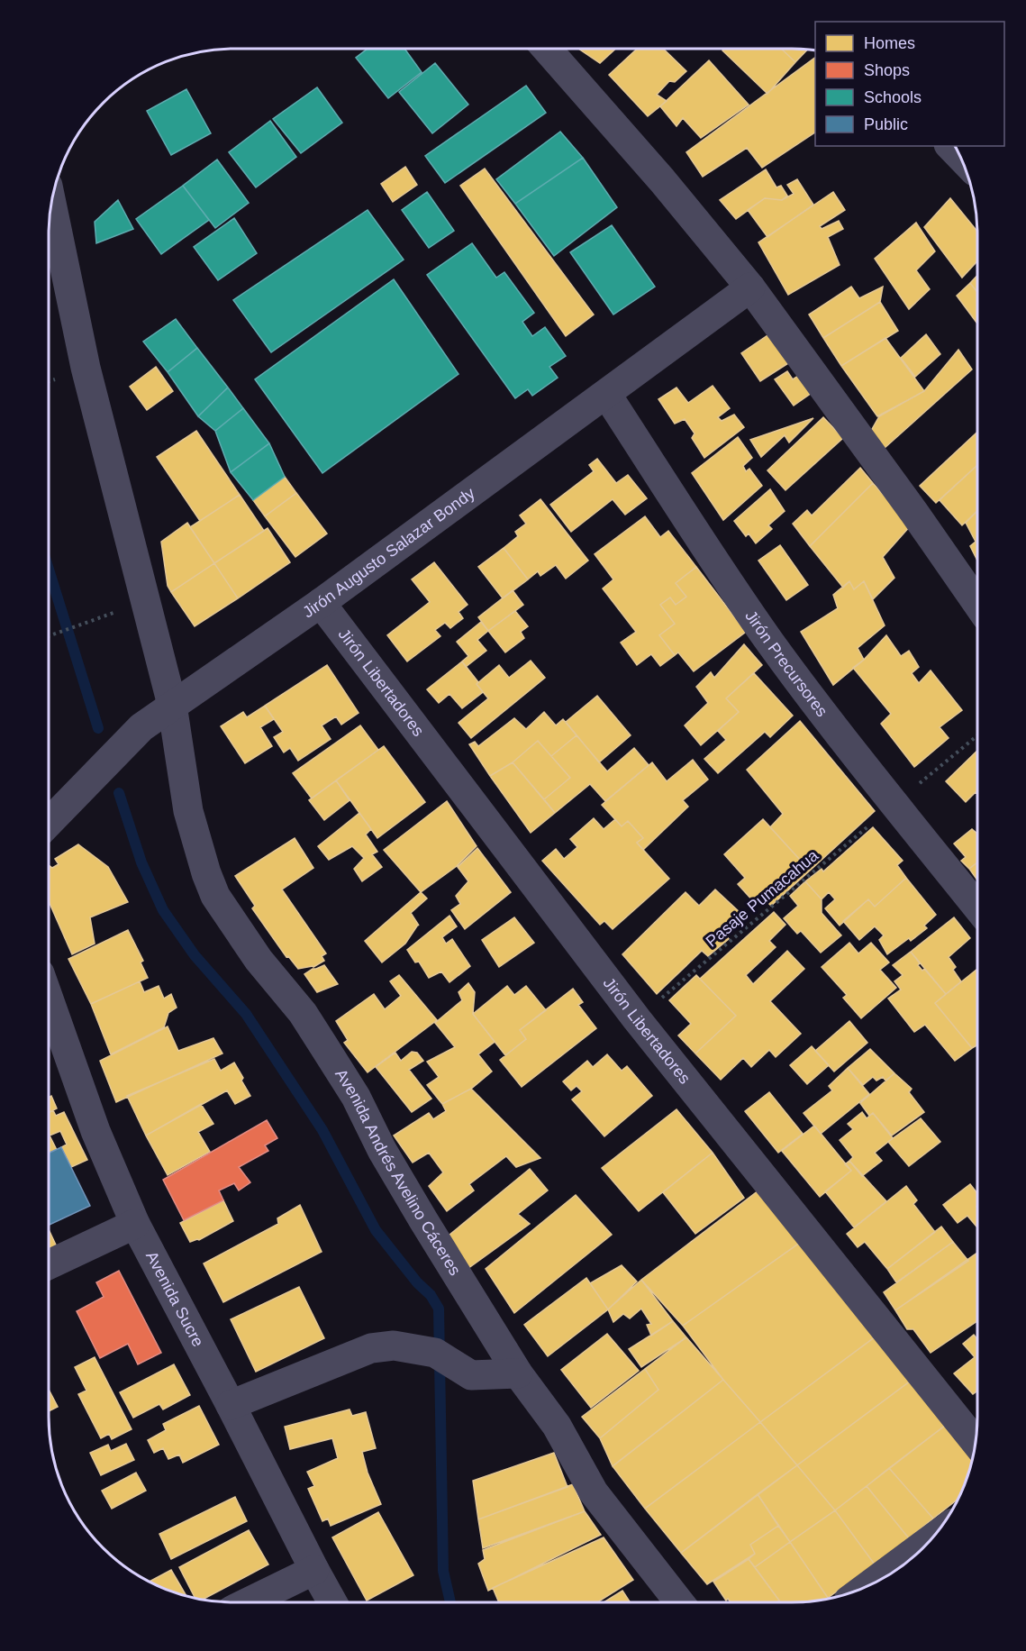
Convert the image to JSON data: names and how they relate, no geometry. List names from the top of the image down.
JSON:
{
  "streets": {
    "street": [
      "Jirón Augusto Salazar Bondy",
      "Jirón Precursores",
      "Jirón Libertadores",
      "Avenida Andrés Avelino Cáceres",
      "Avenida Sucre"
    ],
    "path": ["Pasaje Pumacahua"]
  },
  "crossings": [
    ["Jirón Augusto Salazar Bondy", "Jirón Precursores"],
    ["Jirón Augusto Salazar Bondy", "Jirón Libertadores"],
    ["Jirón Augusto Salazar Bondy", "Avenida Andrés Avelino Cáceres"]
  ],
  "legend": [
    "Homes",
    "Shops",
    "Schools",
    "Public"
  ]
}
